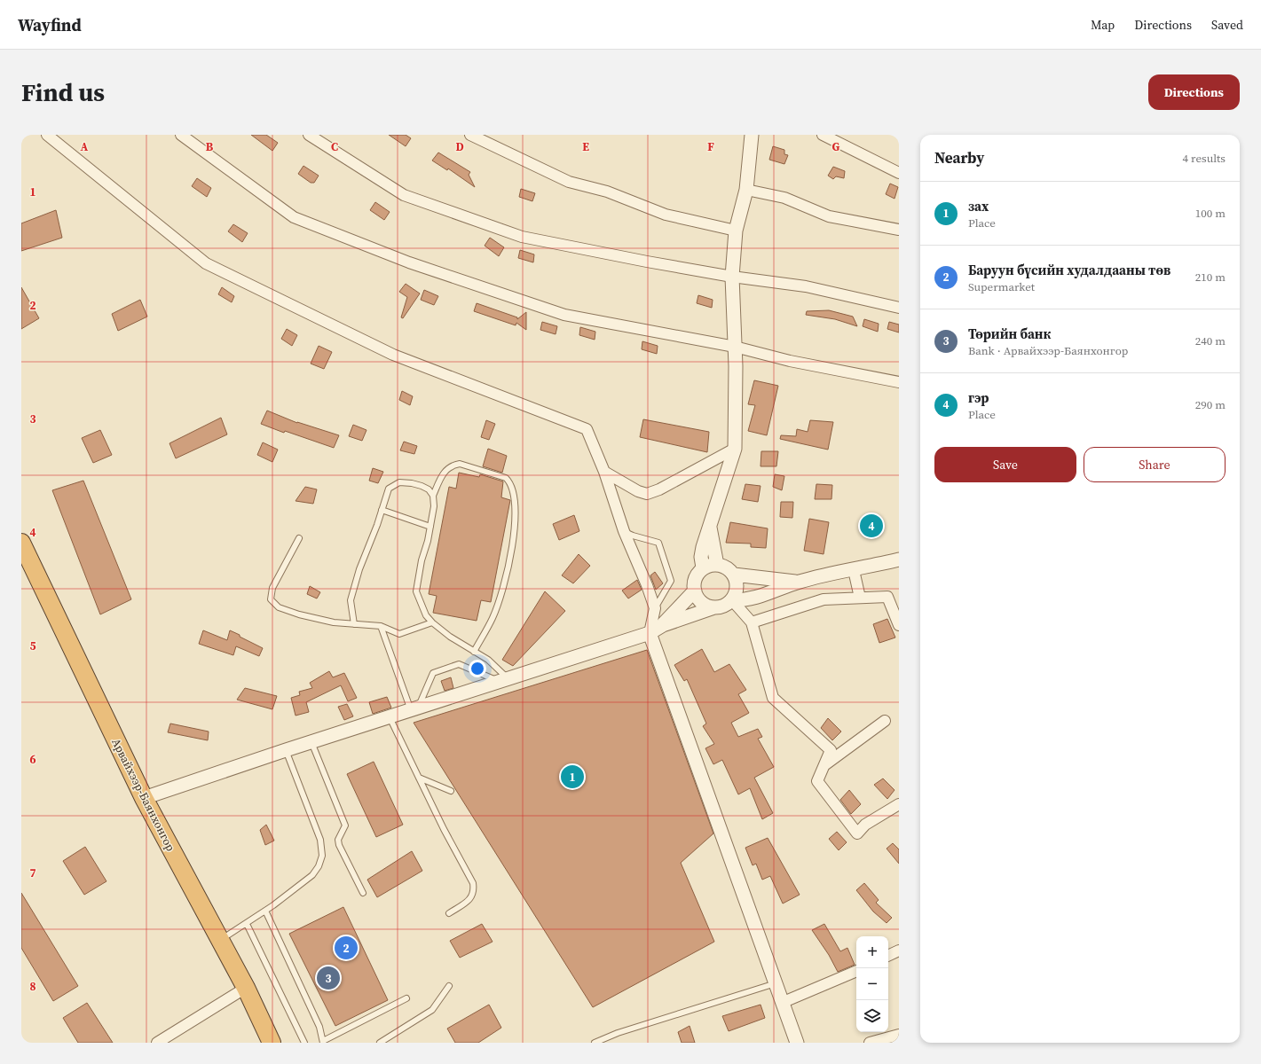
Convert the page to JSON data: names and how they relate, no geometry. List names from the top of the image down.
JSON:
{
  "streets": {
    "highway": ["Арвайхээр-Баянхонгор"]
  },
  "page": {
    "header": "Wayfind",
    "nav": ["Map", "Directions", "Saved"],
    "buttons": [
      "Directions",
      ["Save", "Share"]
    ],
    "title": "Find us",
    "heading": ["Nearby", "4 results"],
    "list": [
      {
        "mark": "1",
        "name": "зах",
        "note": "Place",
        "value": "100 m"
      },
      {
        "mark": "2",
        "name": "Баруун бүсийн худалдааны төв",
        "note": "Supermarket",
        "value": "210 m"
      },
      {
        "mark": "3",
        "name": "Төрийн банк",
        "note": "Bank · Арвайхээр-Баянхонгор",
        "value": "240 m"
      },
      {
        "mark": "4",
        "name": "гэр",
        "note": "Place",
        "value": "290 m"
      }
    ],
    "pins": [
      "4",
      "1",
      "2",
      "3"
    ],
    "map_buttons": ["+", "−"]
  },
  "grid": {
    "columns": [
      "A",
      "B",
      "C",
      "D",
      "E",
      "F",
      "G"
    ],
    "rows": [
      "1",
      "2",
      "3",
      "4",
      "5",
      "6",
      "7",
      "8"
    ]
  }
}
